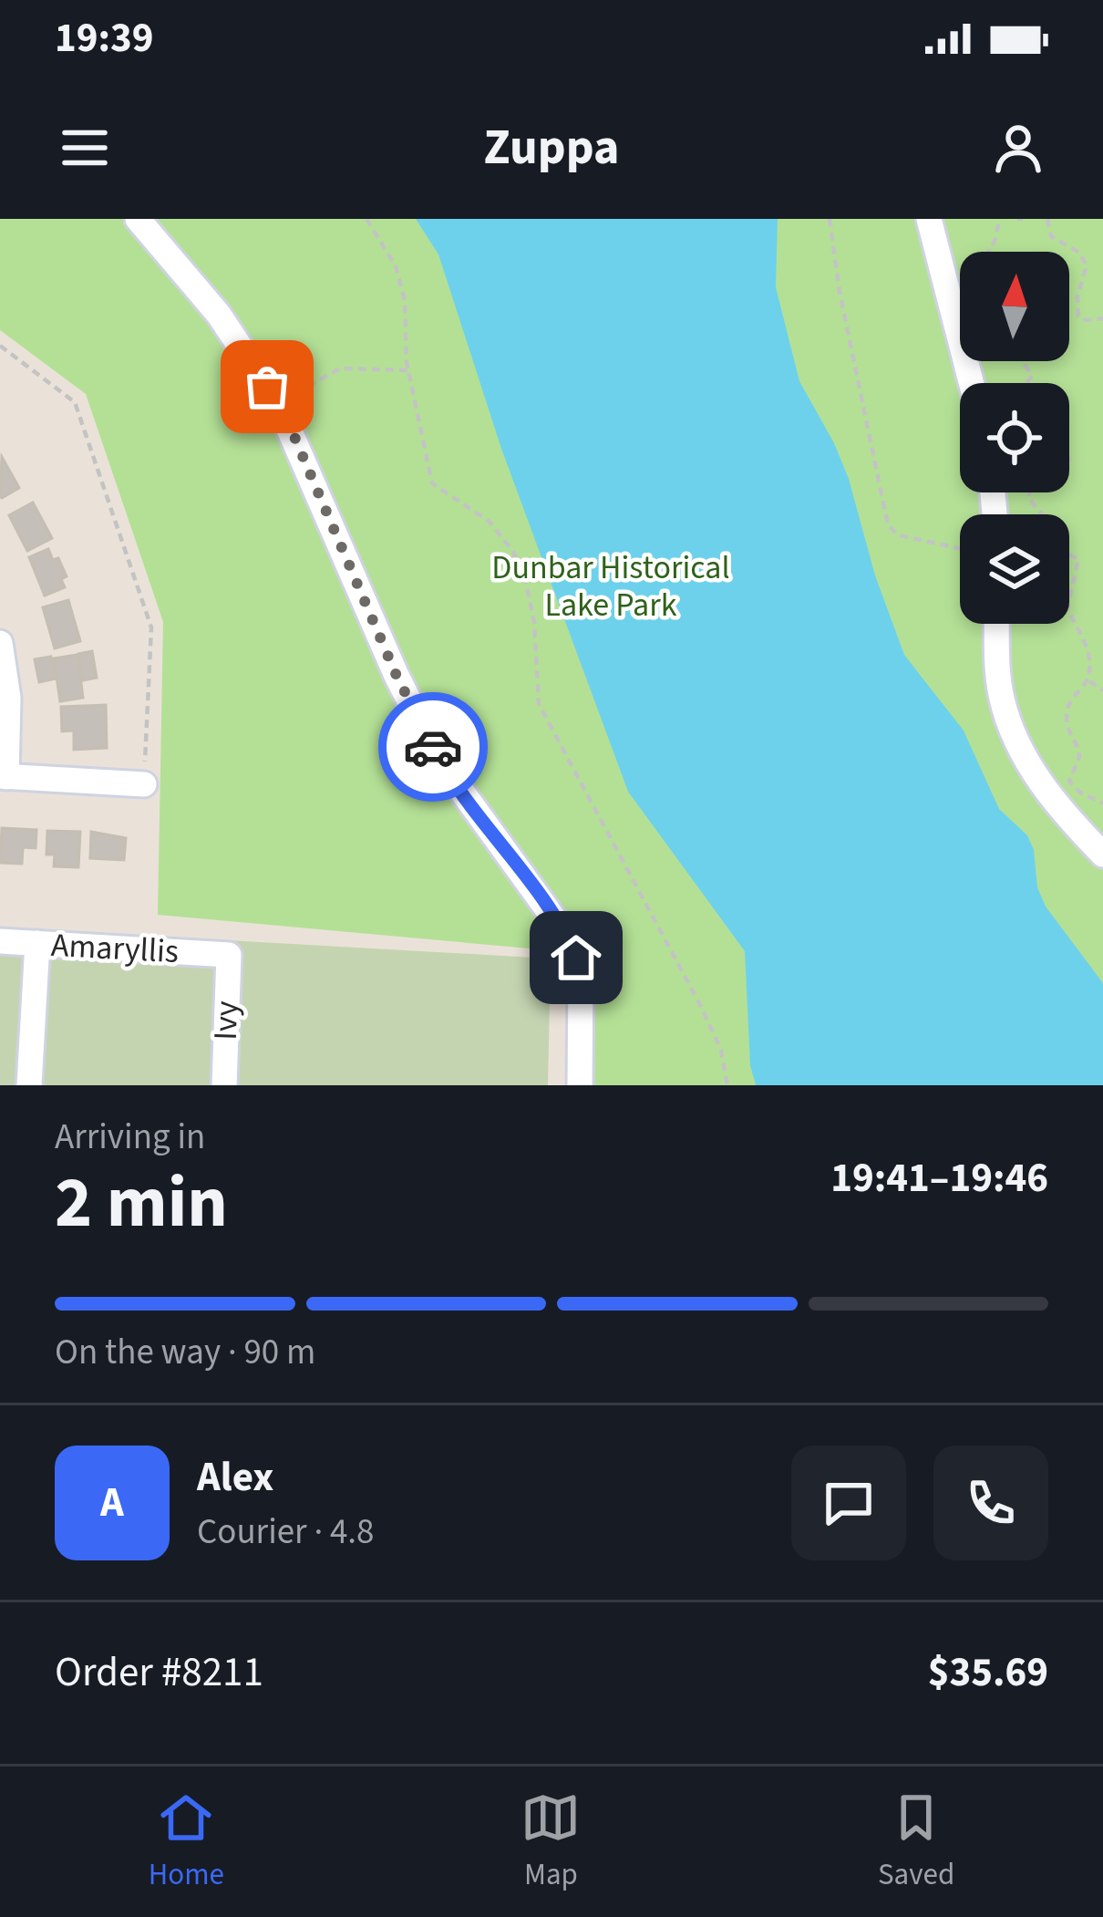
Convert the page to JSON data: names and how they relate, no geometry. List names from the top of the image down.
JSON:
{
  "streets": {
    "street": ["Amaryllis", "Ivy"]
  },
  "crossings": [
    ["Amaryllis", "Ivy"]
  ],
  "parks": ["Dunbar Historical Lake Park"],
  "north": "top",
  "page": {
    "status": "19:39",
    "header": "Zuppa",
    "heading": ["2 min", "Arriving in", "19:41–19:46"],
    "panel": [
      "Alex",
      "Courier · 4.8",
      "Order #8211",
      "$35.69"
    ],
    "bar": "On the way · 90 m",
    "round": "A",
    "tabs": ["Home", "Map", "Saved"]
  }
}
